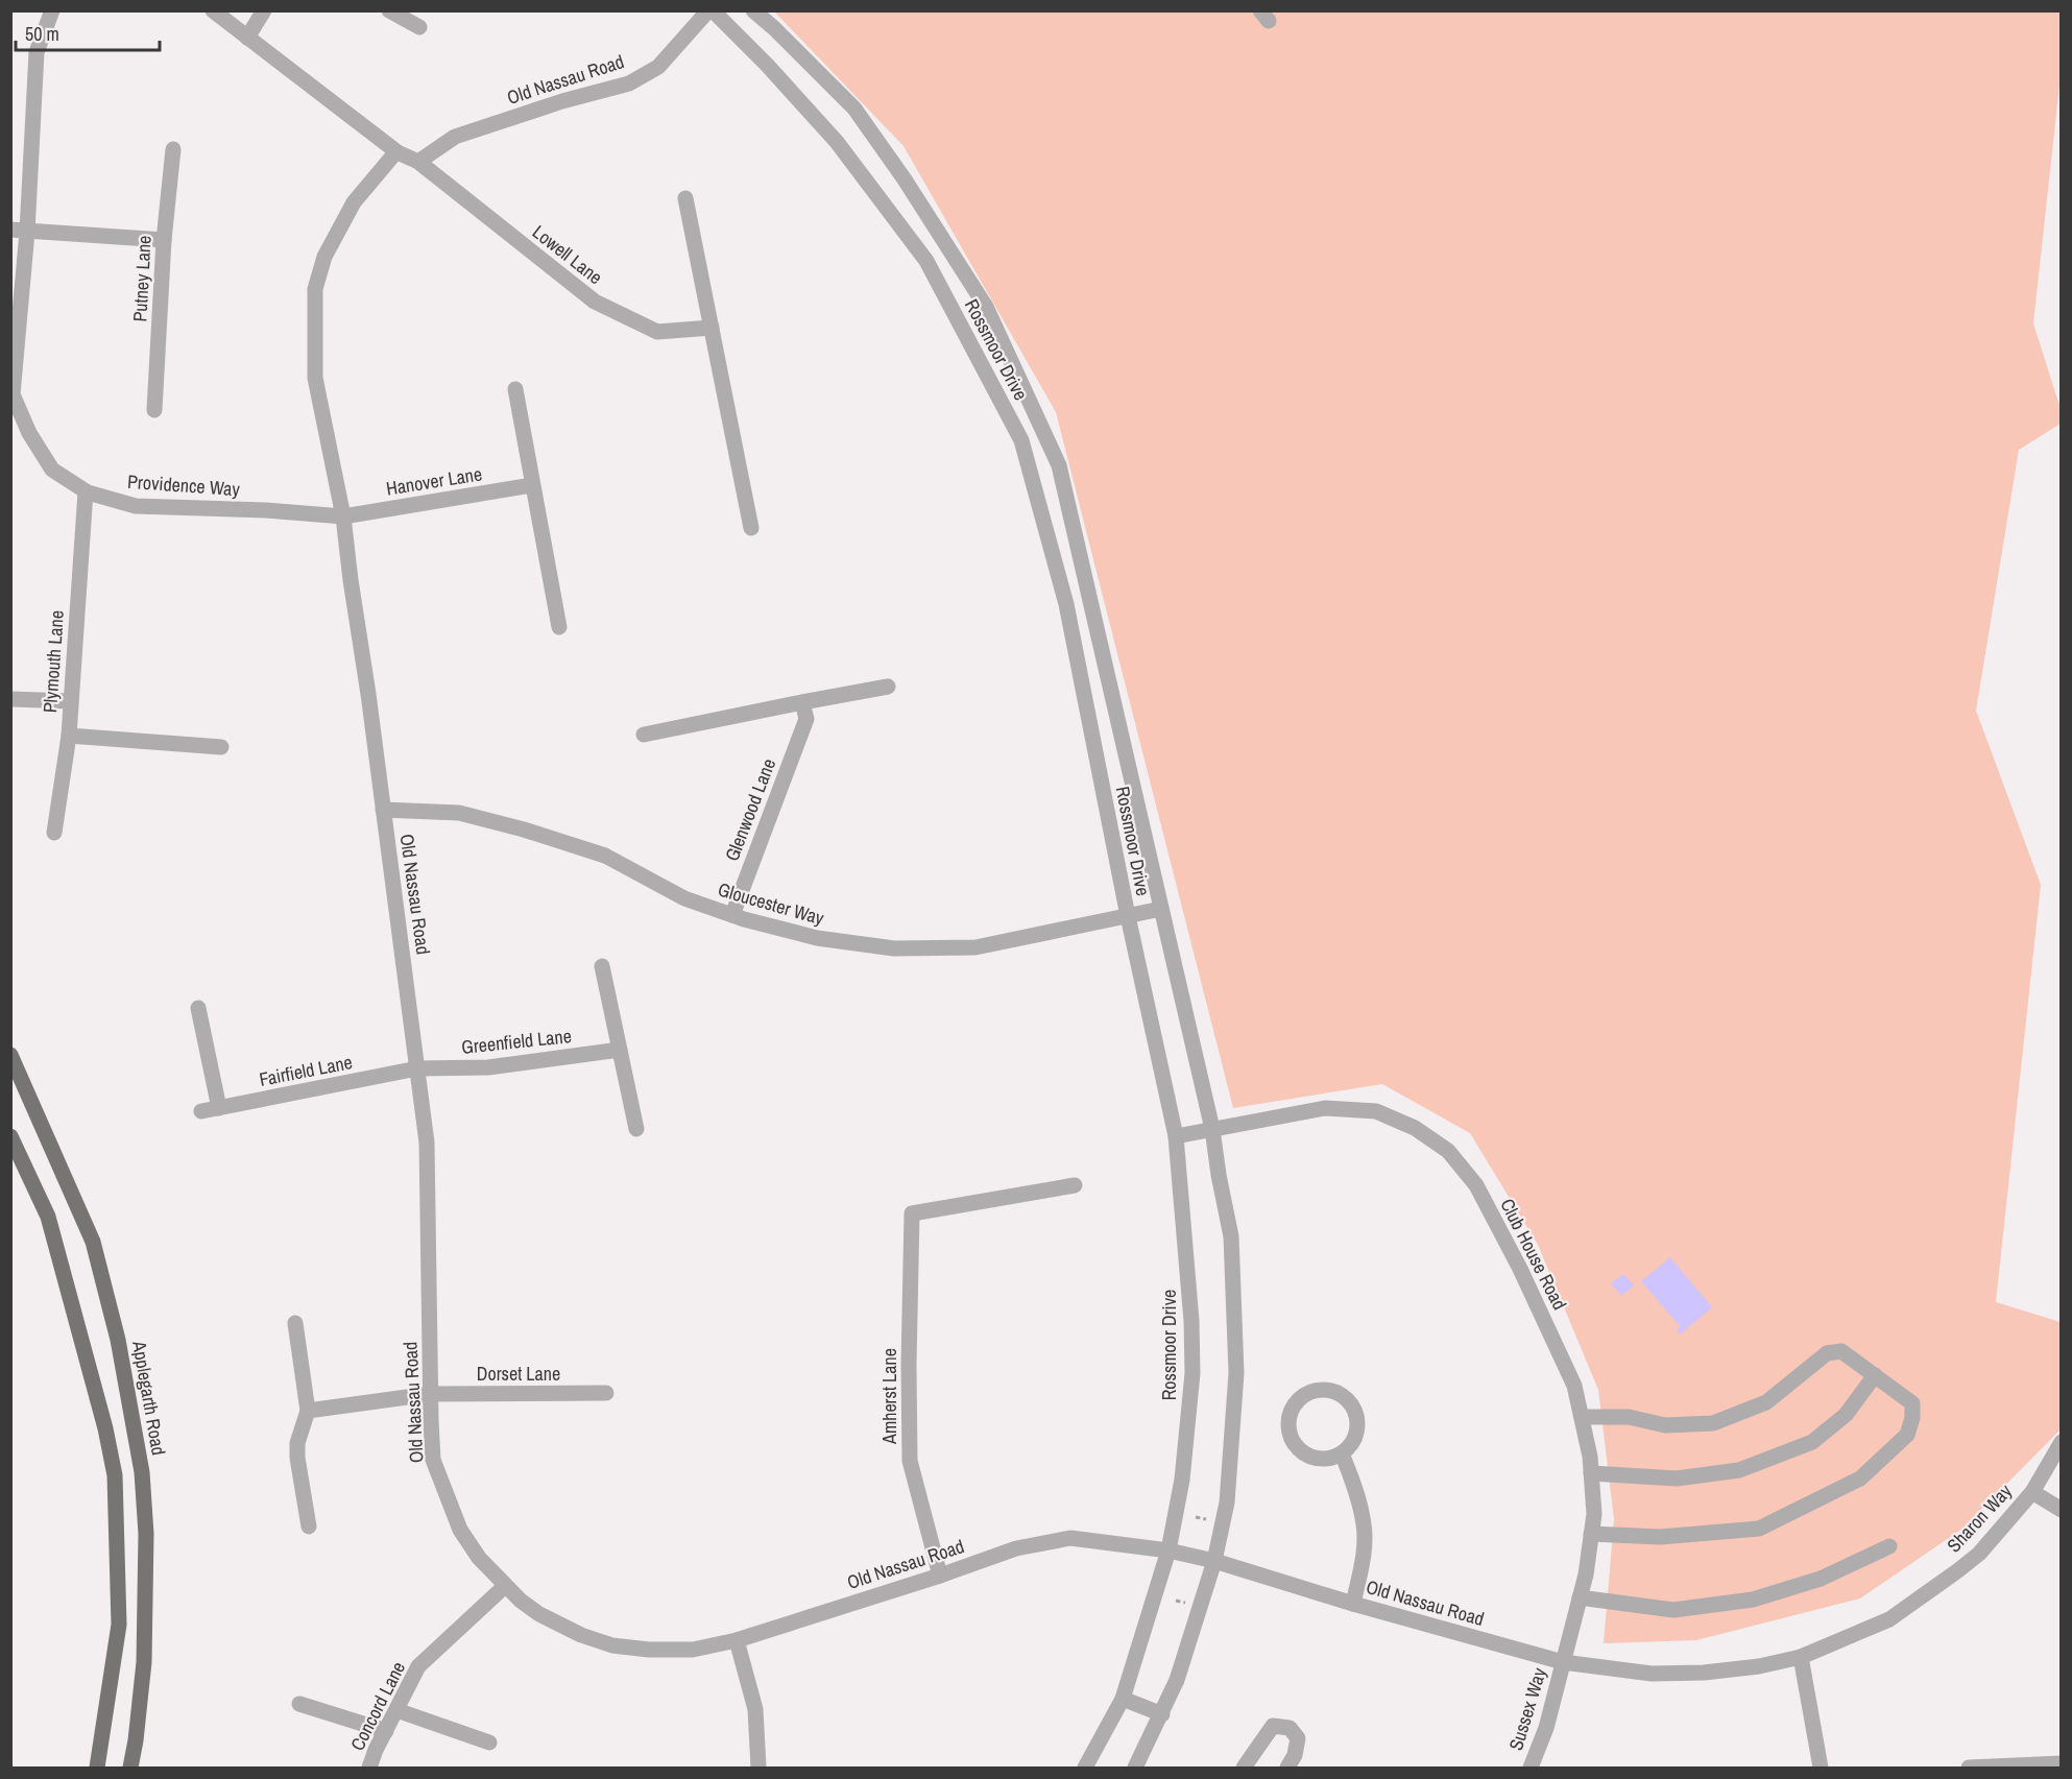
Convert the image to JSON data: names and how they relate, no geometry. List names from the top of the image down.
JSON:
{
  "streets": {
    "main road": ["Applegarth Road"],
    "street": [
      "Old Nassau Road",
      "Lowell Lane",
      "Putney Lane",
      "Rossmoor Drive",
      "Hanover Lane",
      "Providence Way",
      "Plymouth Lane",
      "Glenwood Lane",
      "Gloucester Way",
      "Greenfield Lane",
      "Fairfield Lane",
      "Club House Road",
      "Dorset Lane",
      "Amherst Lane",
      "Sharon Way",
      "Concord Lane",
      "Sussex Way"
    ]
  },
  "crossings": [
    ["Old Nassau Road", "Lowell Lane"],
    ["Old Nassau Road", "Rossmoor Drive"],
    ["Old Nassau Road", "Hanover Lane"],
    ["Old Nassau Road", "Providence Way"],
    ["Old Nassau Road", "Gloucester Way"],
    ["Old Nassau Road", "Greenfield Lane"],
    ["Old Nassau Road", "Fairfield Lane"],
    ["Old Nassau Road", "Club House Road"],
    ["Old Nassau Road", "Dorset Lane"],
    ["Old Nassau Road", "Amherst Lane"],
    ["Old Nassau Road", "Sharon Way"],
    ["Old Nassau Road", "Concord Lane"],
    ["Old Nassau Road", "Sussex Way"],
    ["Rossmoor Drive", "Gloucester Way"],
    ["Rossmoor Drive", "Club House Road"],
    ["Hanover Lane", "Providence Way"],
    ["Providence Way", "Plymouth Lane"],
    ["Glenwood Lane", "Gloucester Way"],
    ["Greenfield Lane", "Fairfield Lane"],
    ["Club House Road", "Sussex Way"]
  ],
  "scale_bar": "50 m"
}
